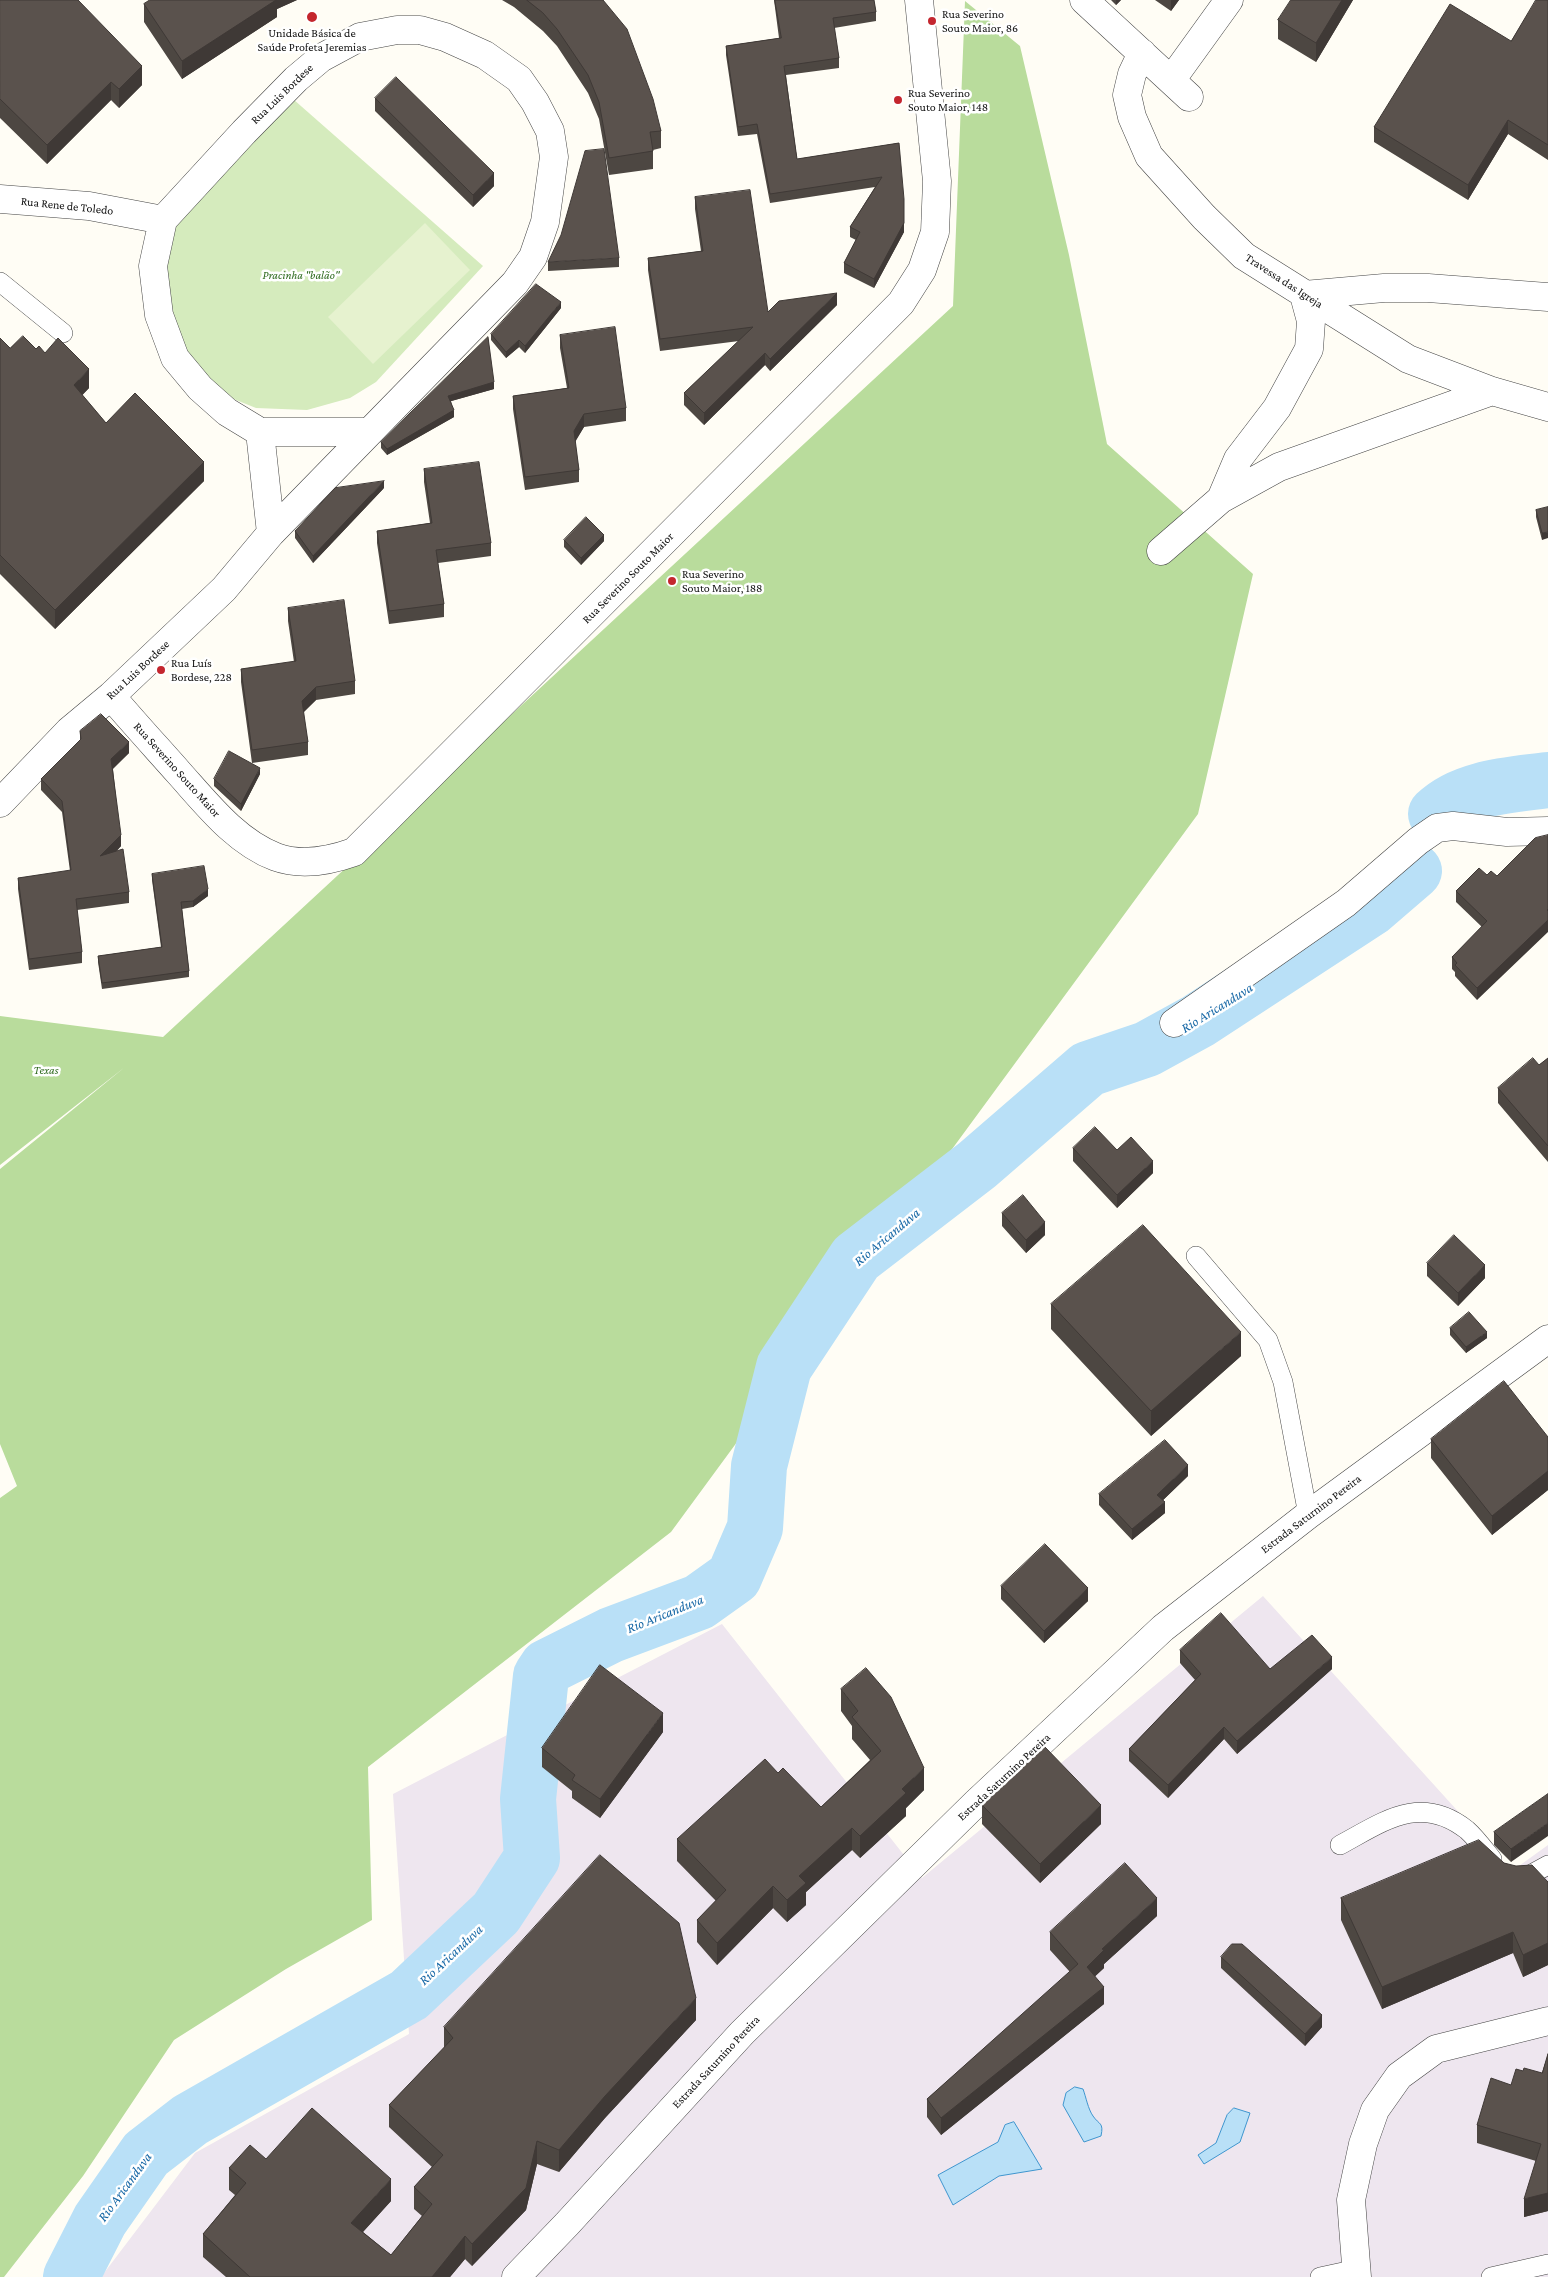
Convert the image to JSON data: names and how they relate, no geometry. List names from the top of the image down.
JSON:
{
  "streets": {
    "street": [
      "Rua Luis Bordese",
      "Rua Rene de Toledo",
      "Travessa das Igreja",
      "Rua Severino Souto Maior",
      "Estrada Saturnino Pereira"
    ]
  },
  "crossings": [
    ["Rua Luis Bordese", "Rua Rene de Toledo"],
    ["Rua Luis Bordese", "Rua Severino Souto Maior"]
  ],
  "water": ["Rio Aricanduva"],
  "parks": ["Pracinha \"balão\"", "Texas"],
  "places": [
    "Unidade Básica de Saúde Profeta Jeremias",
    "Rua Severino Souto Maior, 86",
    "Rua Severino Souto Maior, 148",
    "Rua Severino Souto Maior, 188",
    "Rua Luís Bordese, 228"
  ]
}
